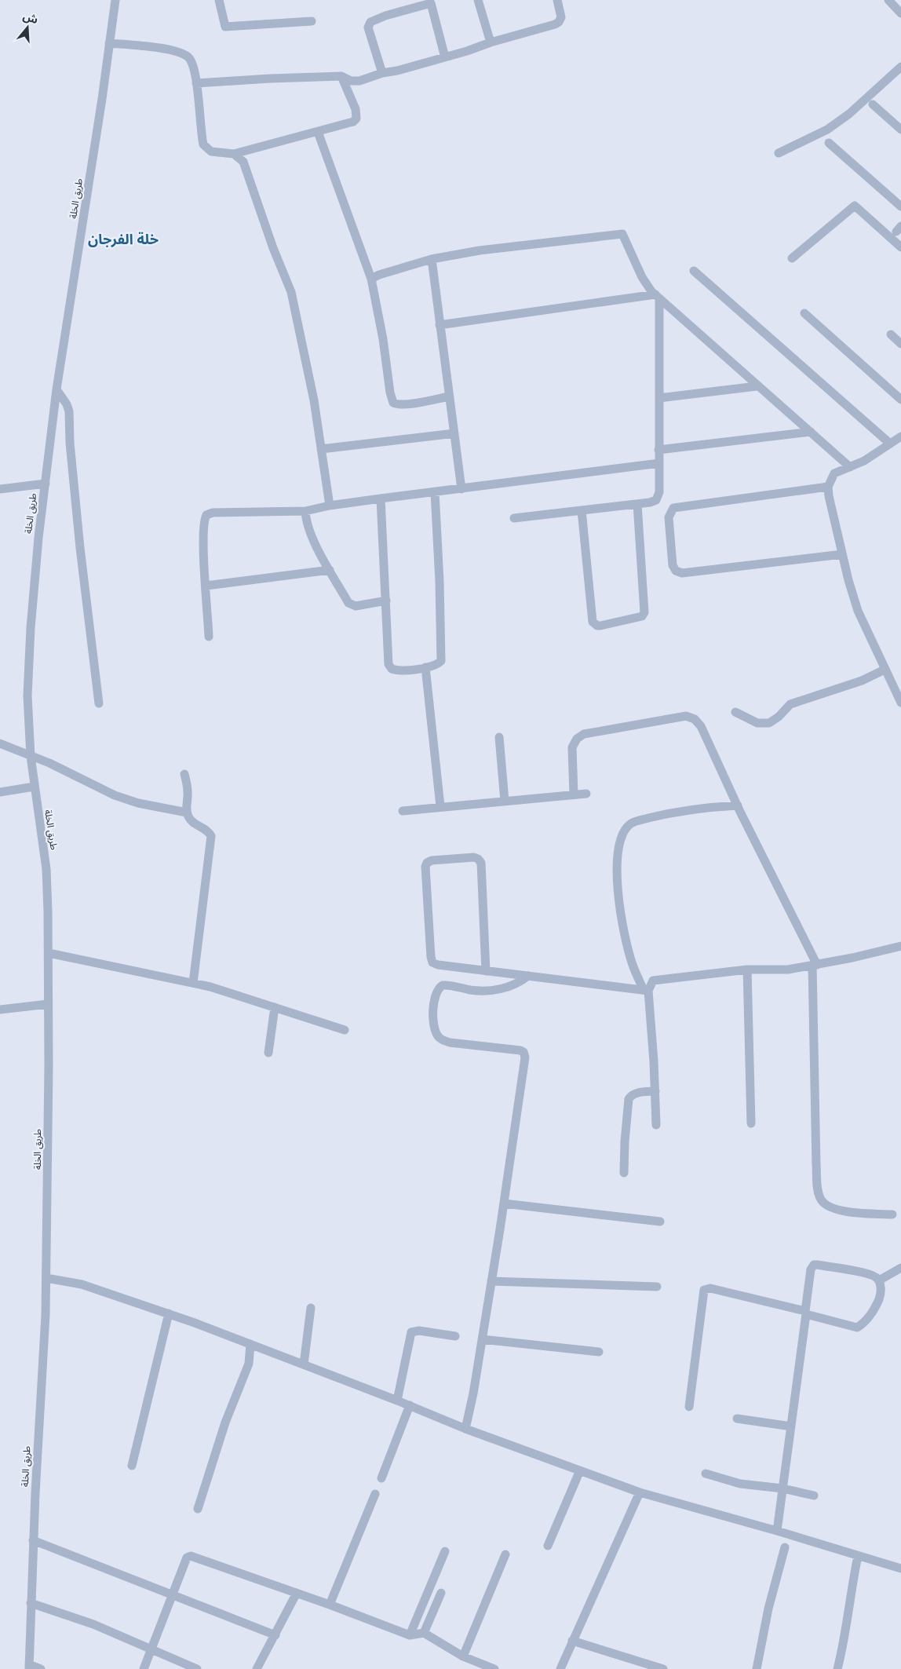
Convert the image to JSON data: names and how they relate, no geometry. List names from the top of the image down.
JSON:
{
  "streets": {
    "street": ["طريق الخلة"]
  },
  "districts": ["خلة الفرجان"],
  "north": "top"
}
